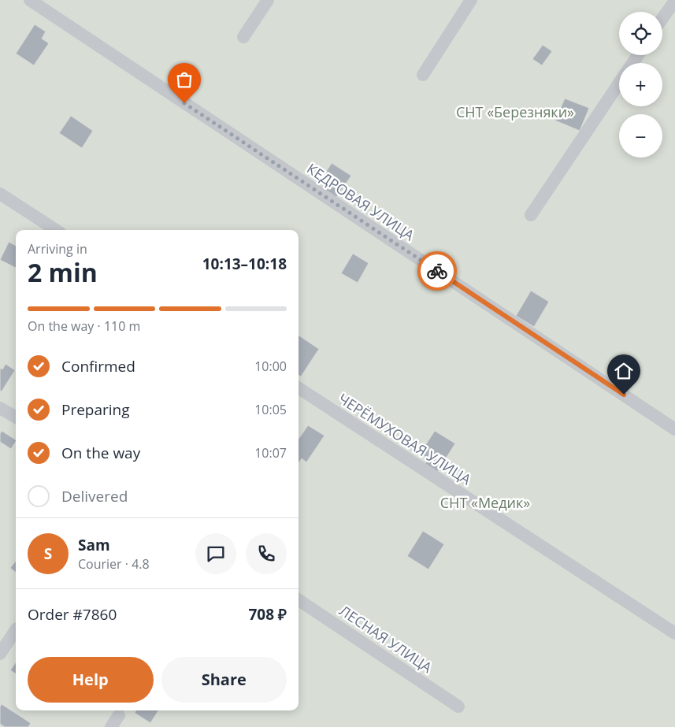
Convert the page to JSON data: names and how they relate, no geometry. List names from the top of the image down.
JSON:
{
  "streets": {
    "street": ["КЕДРОВАЯ УЛИЦА", "ЧЕРЁМУХОВАЯ УЛИЦА", "ЛЕСНАЯ УЛИЦА"]
  },
  "parks": ["СНТ «Березняки»", "СНТ «Медик»"],
  "page": {
    "map_buttons": ["+", "−"],
    "heading": ["2 min", "Arriving in", "10:13–10:18"],
    "panel": [
      "Sam",
      "Courier · 4.8",
      "Order #7860",
      "708 ₽"
    ],
    "bar": "On the way · 110 m",
    "list": [
      ["Confirmed", "10:00"],
      ["Preparing", "10:05"],
      ["On the way", "10:07"],
      "Delivered"
    ],
    "round": "S",
    "buttons": ["Help", "Share"]
  }
}
